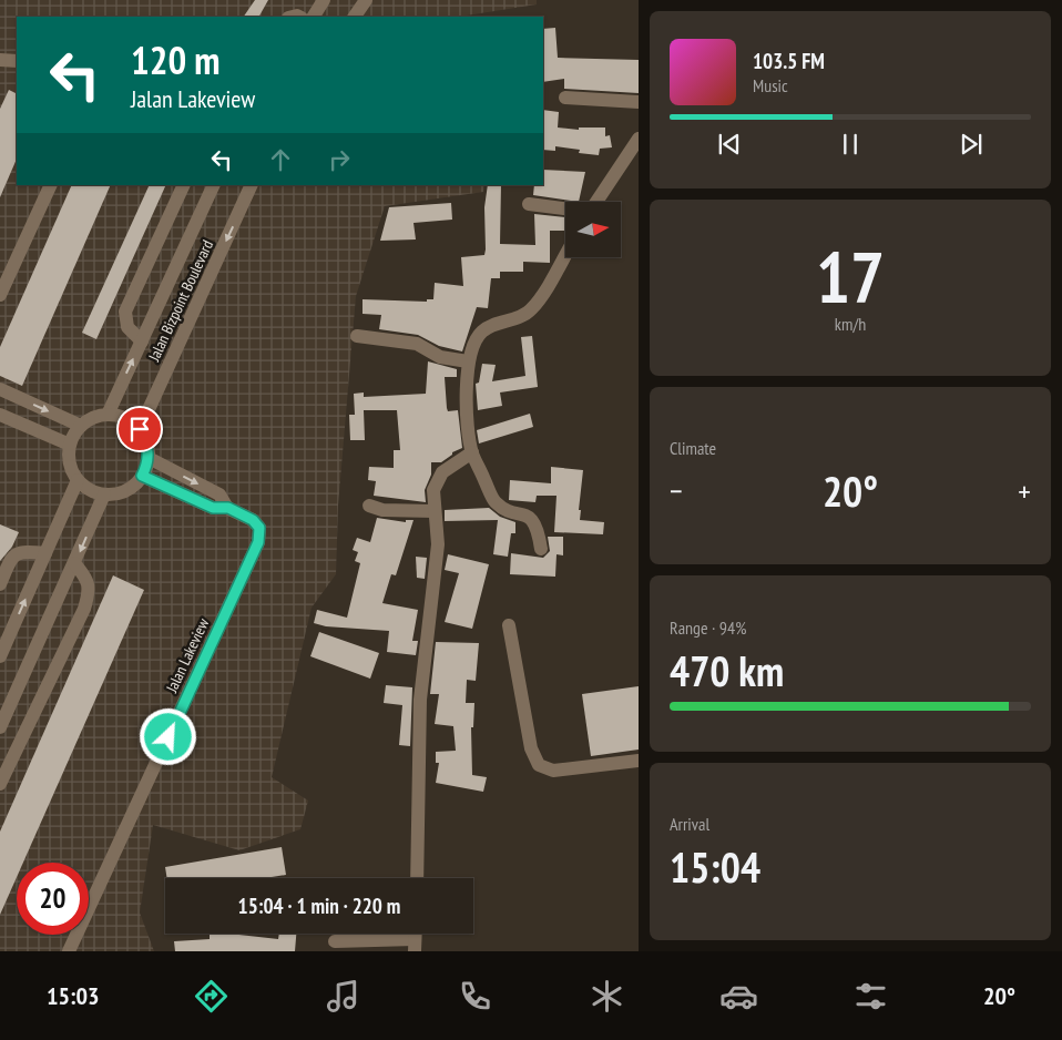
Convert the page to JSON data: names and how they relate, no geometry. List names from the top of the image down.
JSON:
{
  "streets": {
    "street": ["Jalan Bizpoint Boulevard", "Jalan Lakeview"]
  },
  "north": "right",
  "page": {
    "turn": ["120 m", "Jalan Lakeview"],
    "song": ["103.5 FM", "Music"],
    "tile": [
      ["17", "km/h"],
      "Climate",
      ["Range · 94%", "470 km"],
      ["Arrival", "15:04"]
    ],
    "heat": ["−", "20°", "+"],
    "limit": "20",
    "trip": "15:04 · 1 min · 220 m",
    "tabs": ["15:03", "20°"]
  }
}
